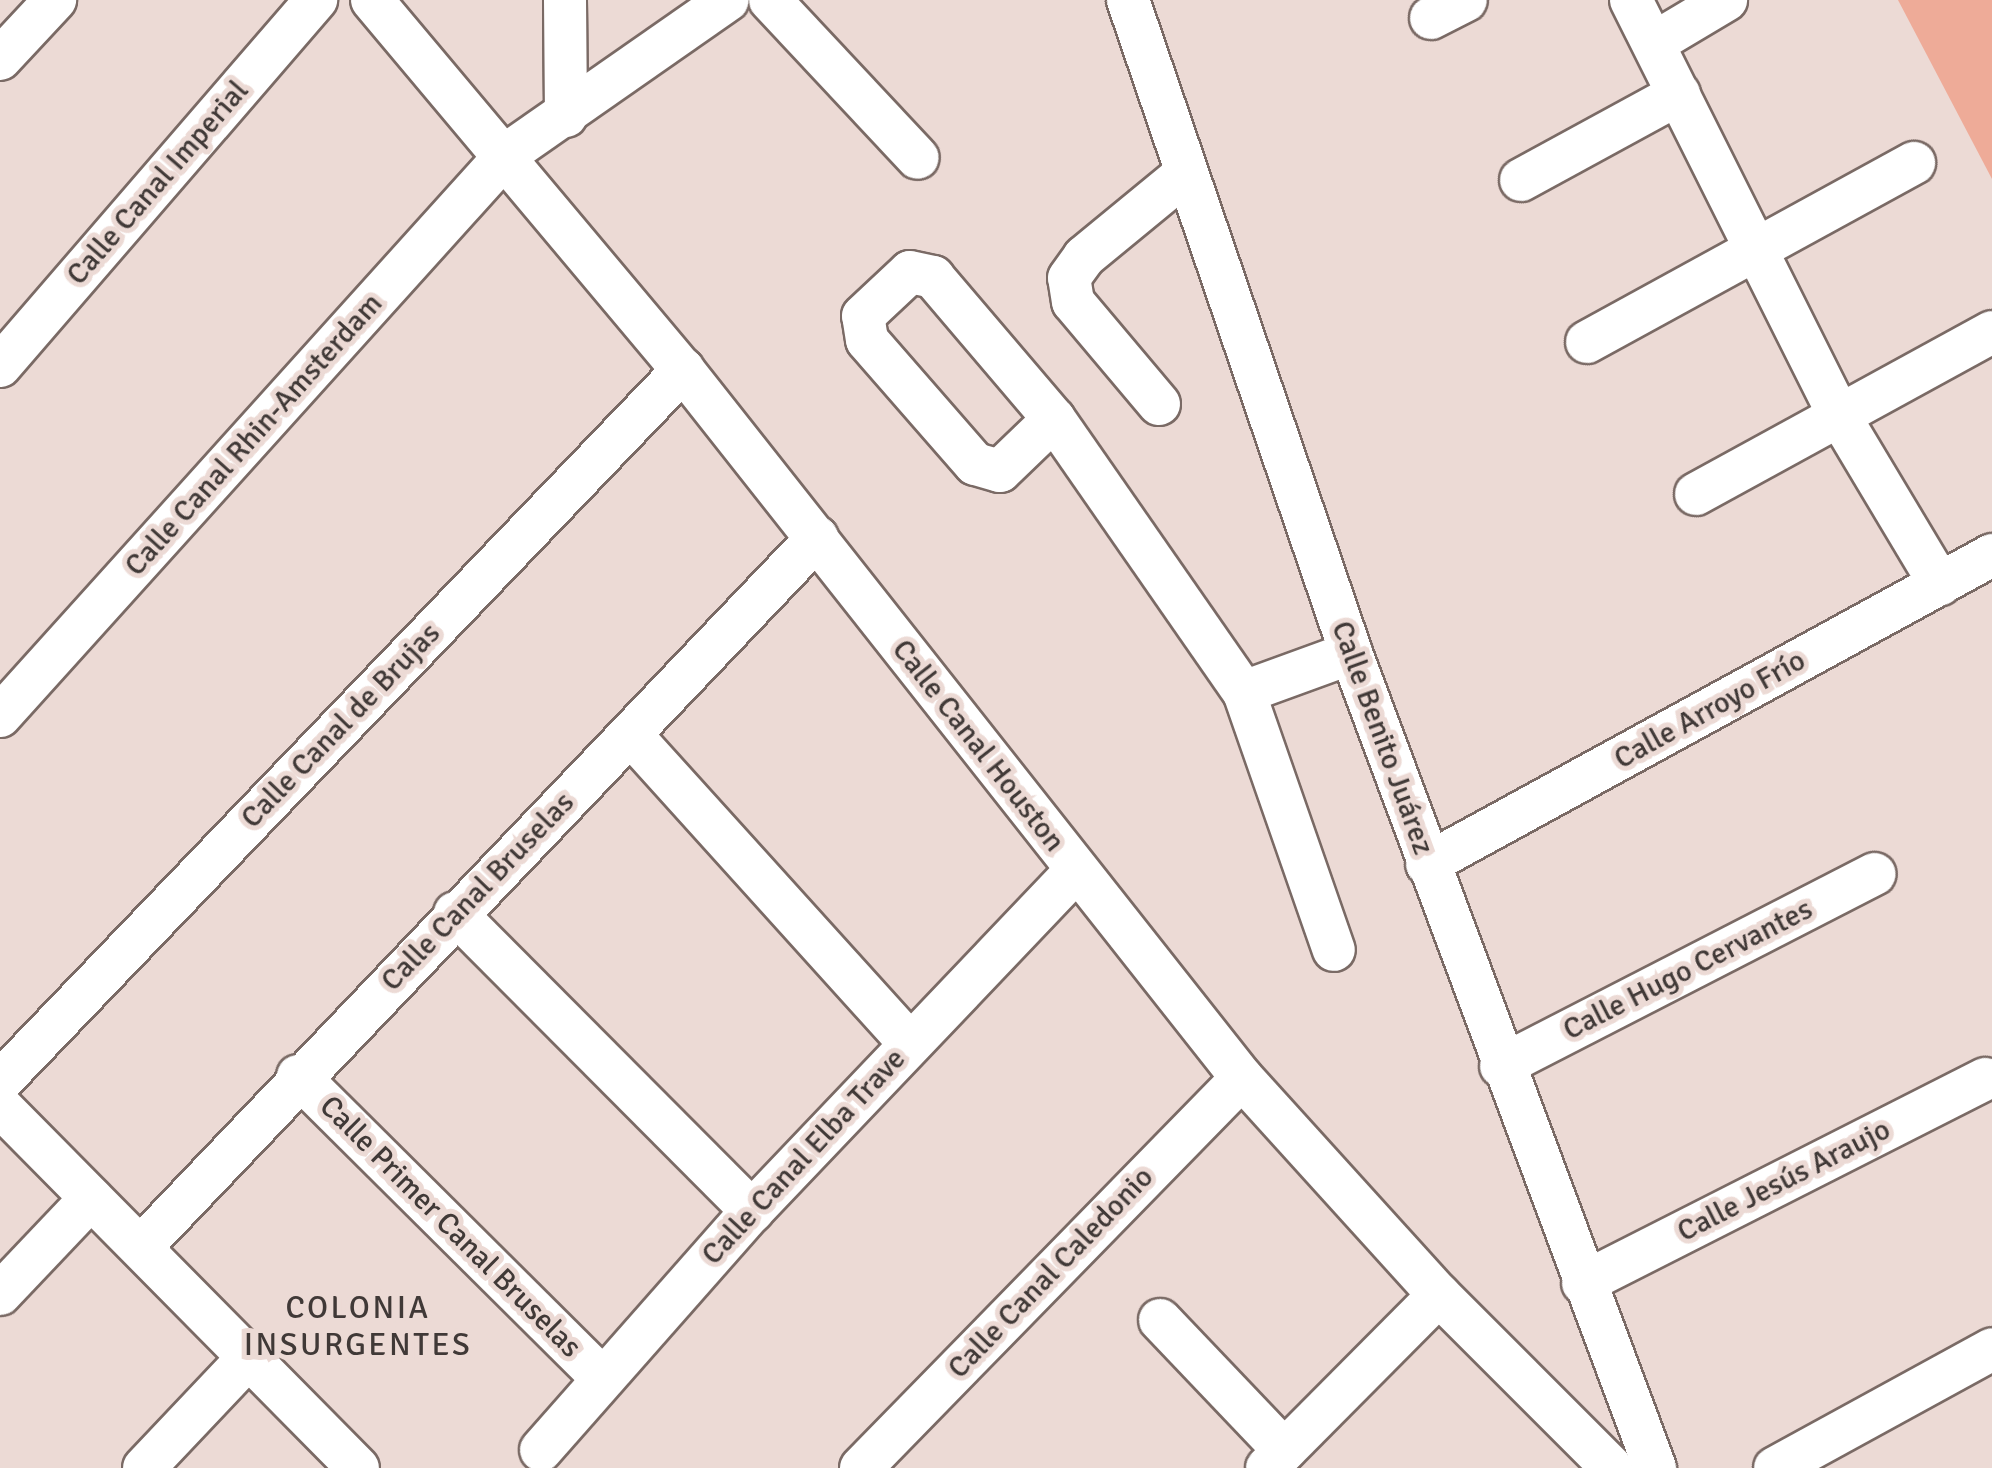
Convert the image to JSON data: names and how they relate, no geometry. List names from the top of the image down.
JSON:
{
  "streets": {
    "street": [
      "Calle Canal Imperial",
      "Calle Canal Rhin-Amsterdam",
      "Calle Arroyo Frío",
      "Calle Canal de Brujas",
      "Calle Benito Juárez",
      "Calle Canal Houston",
      "Calle Canal Bruselas",
      "Calle Hugo Cervantes",
      "Calle Canal Elba Trave",
      "Calle Jesús Araujo",
      "Calle Primer Canal Bruselas",
      "Calle Canal Caledonio"
    ]
  },
  "crossings": [
    ["Calle Canal Rhin-Amsterdam", "Calle Canal Houston"],
    ["Calle Arroyo Frío", "Calle Benito Juárez"],
    ["Calle Canal de Brujas", "Calle Canal Houston"],
    ["Calle Benito Juárez", "Calle Hugo Cervantes"],
    ["Calle Benito Juárez", "Calle Jesús Araujo"],
    ["Calle Canal Houston", "Calle Canal Bruselas"],
    ["Calle Canal Houston", "Calle Canal Elba Trave"],
    ["Calle Canal Houston", "Calle Canal Caledonio"],
    ["Calle Canal Bruselas", "Calle Primer Canal Bruselas"],
    ["Calle Canal Elba Trave", "Calle Primer Canal Bruselas"]
  ],
  "districts": ["COLONIA INSURGENTES"]
}
